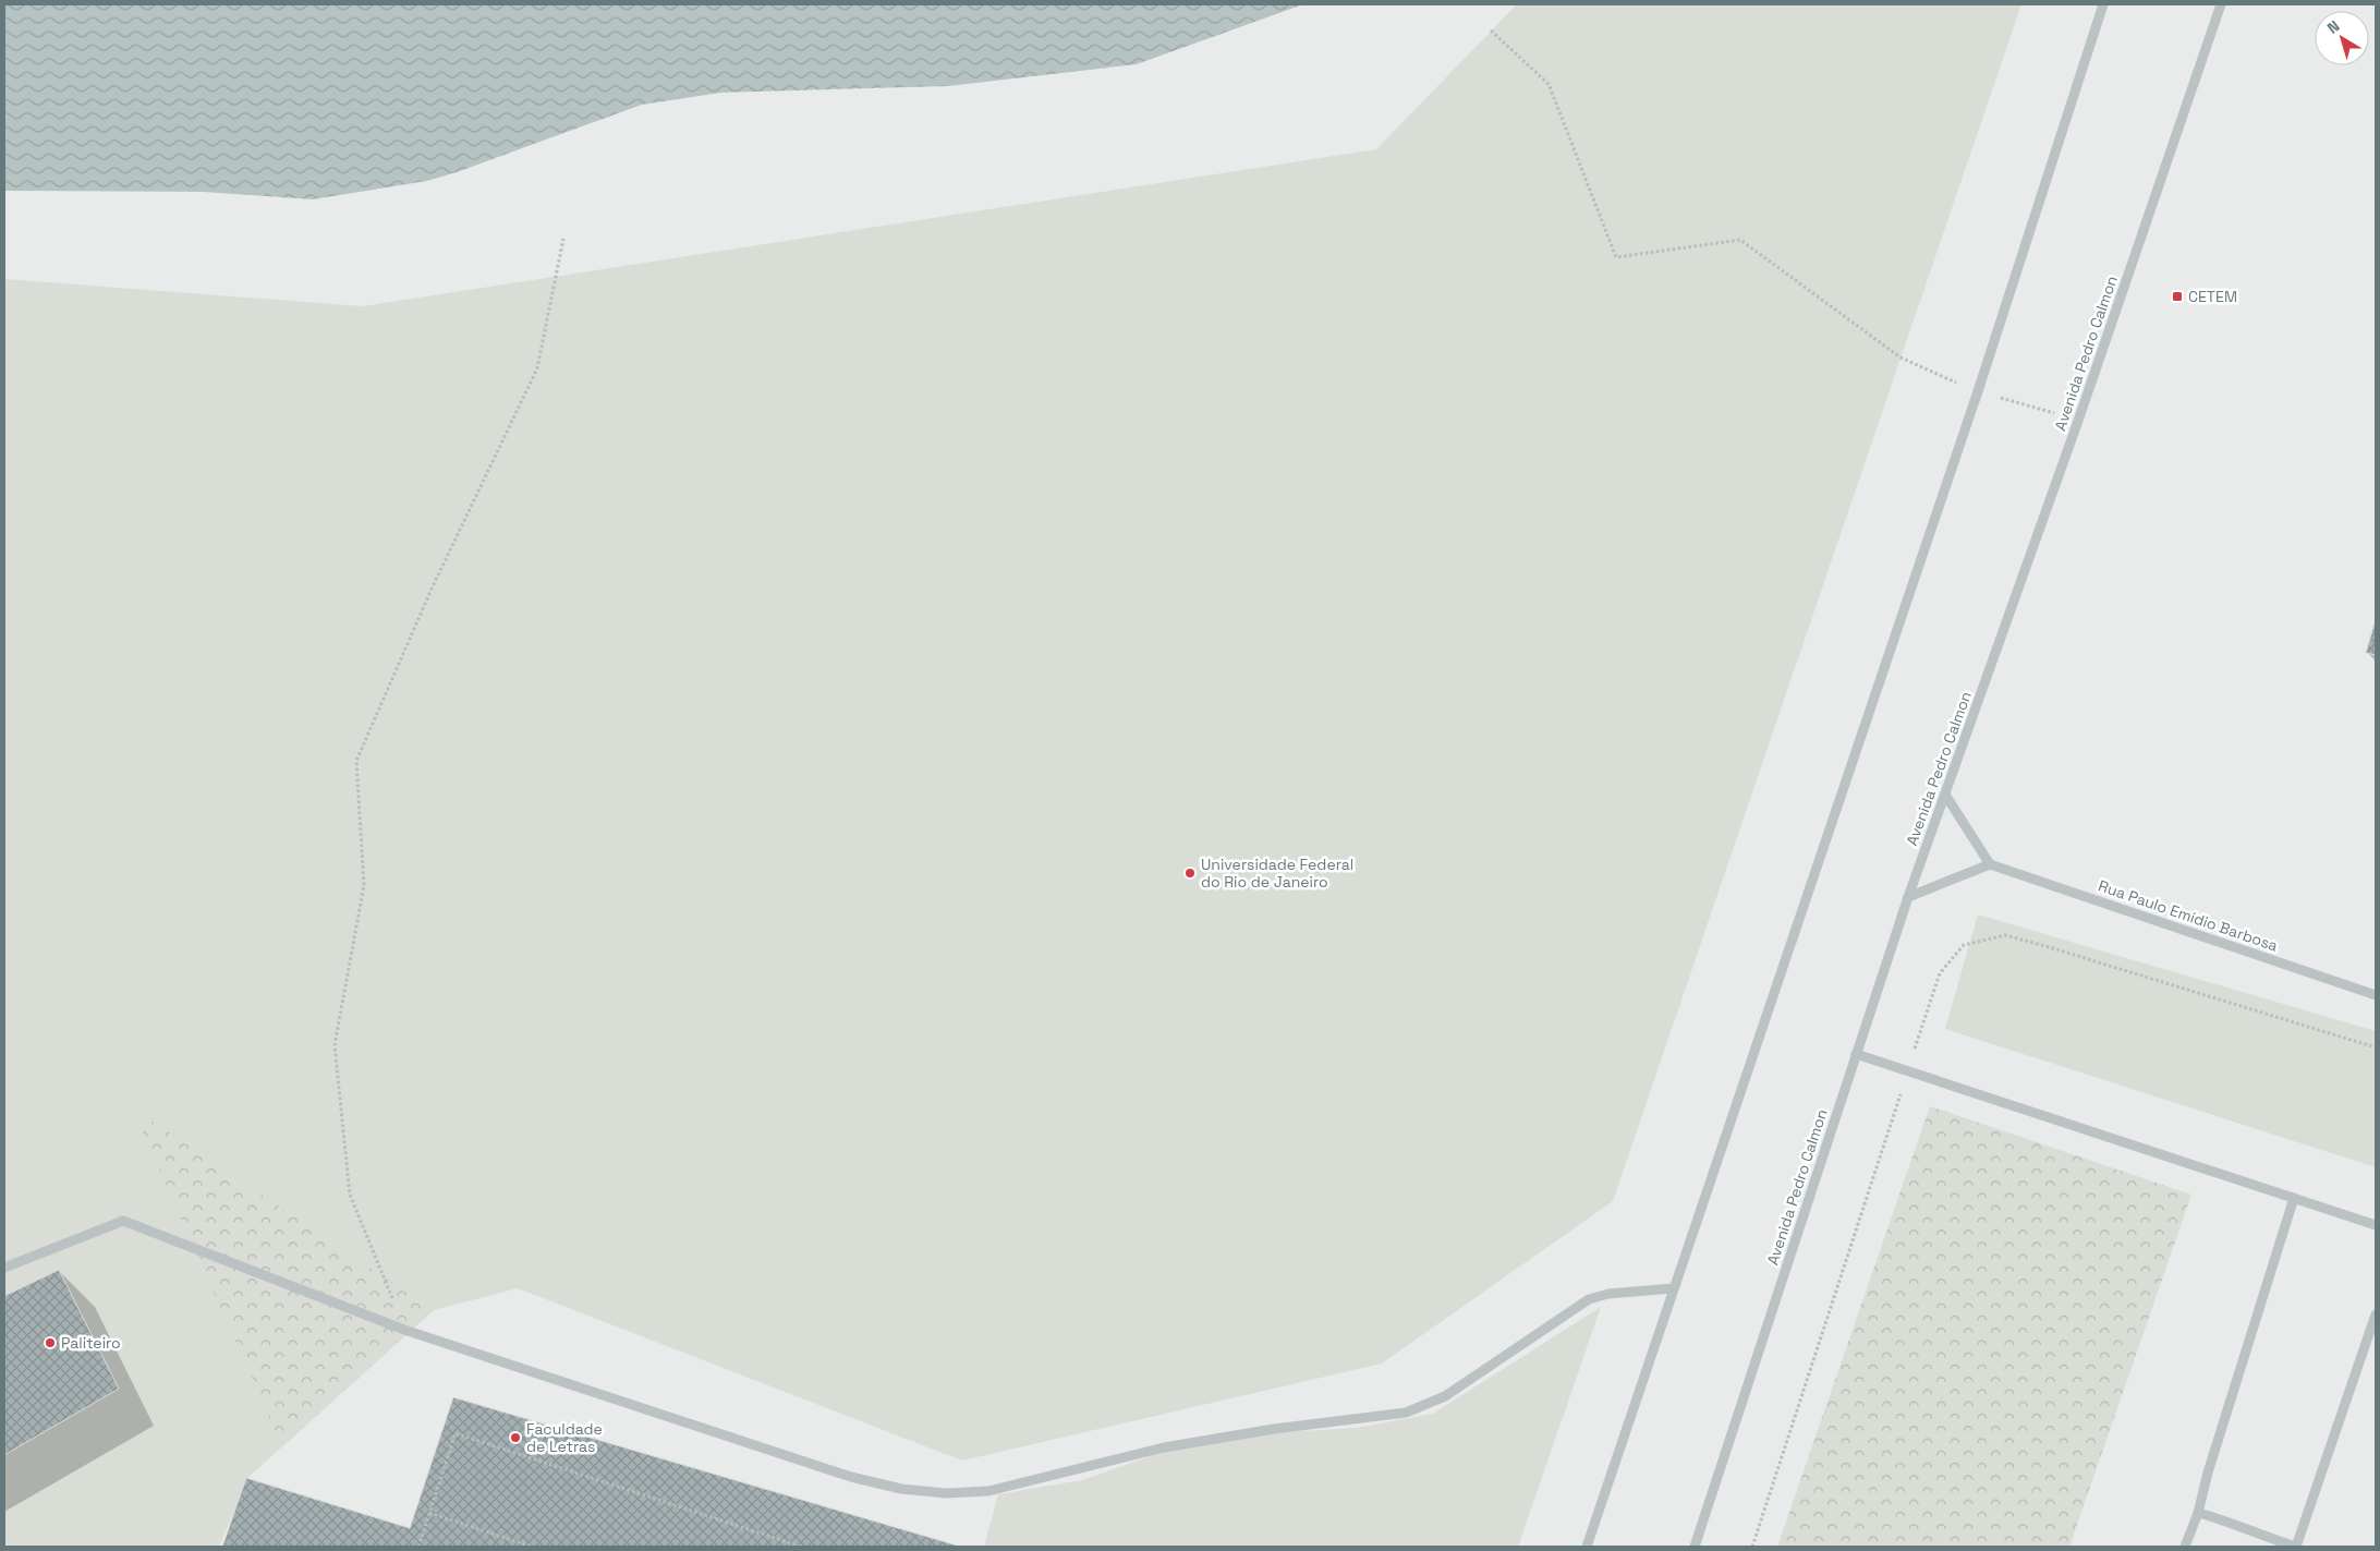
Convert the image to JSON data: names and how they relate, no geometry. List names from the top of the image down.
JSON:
{
  "streets": {
    "street": ["Avenida Pedro Calmon", "Rua Paulo Emídio Barbosa"]
  },
  "places": {
    "transit": ["CETEM"],
    "other": ["Universidade Federal do Rio de Janeiro", "Paliteiro", "Faculdade de Letras"]
  },
  "north": "top left"
}
